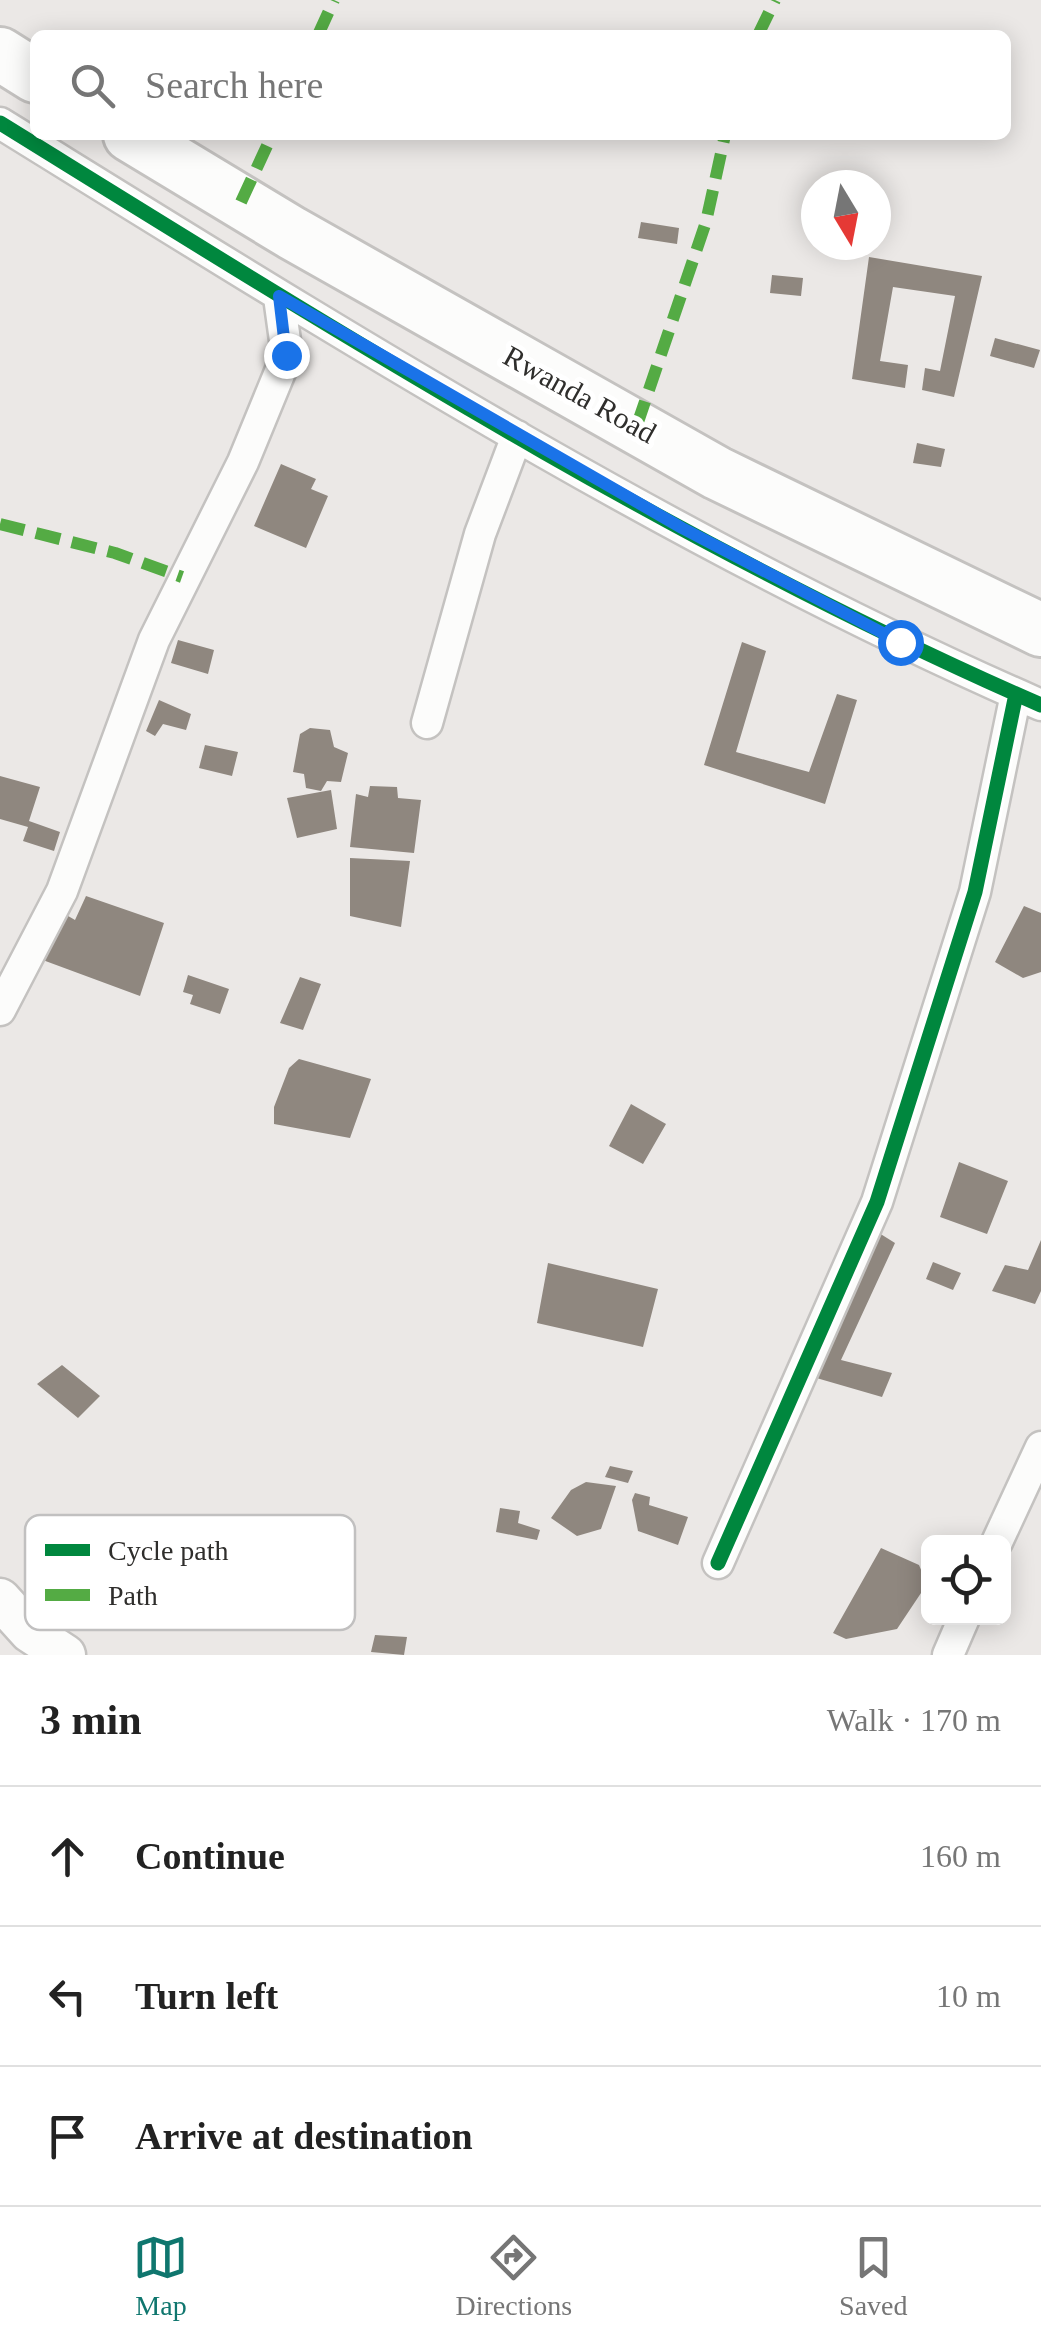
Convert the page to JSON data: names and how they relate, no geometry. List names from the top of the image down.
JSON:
{
  "streets": {
    "highway": ["Rwanda Road"]
  },
  "legend": ["Cycle path", "Path"],
  "north": "bottom",
  "page": {
    "search": "Search here",
    "heading": ["3 min", "Walk · 170 m"],
    "list": [
      ["Continue", "160 m"],
      ["Turn left", "10 m"],
      "Arrive at destination"
    ],
    "nav": ["Map", "Directions", "Saved"]
  }
}
